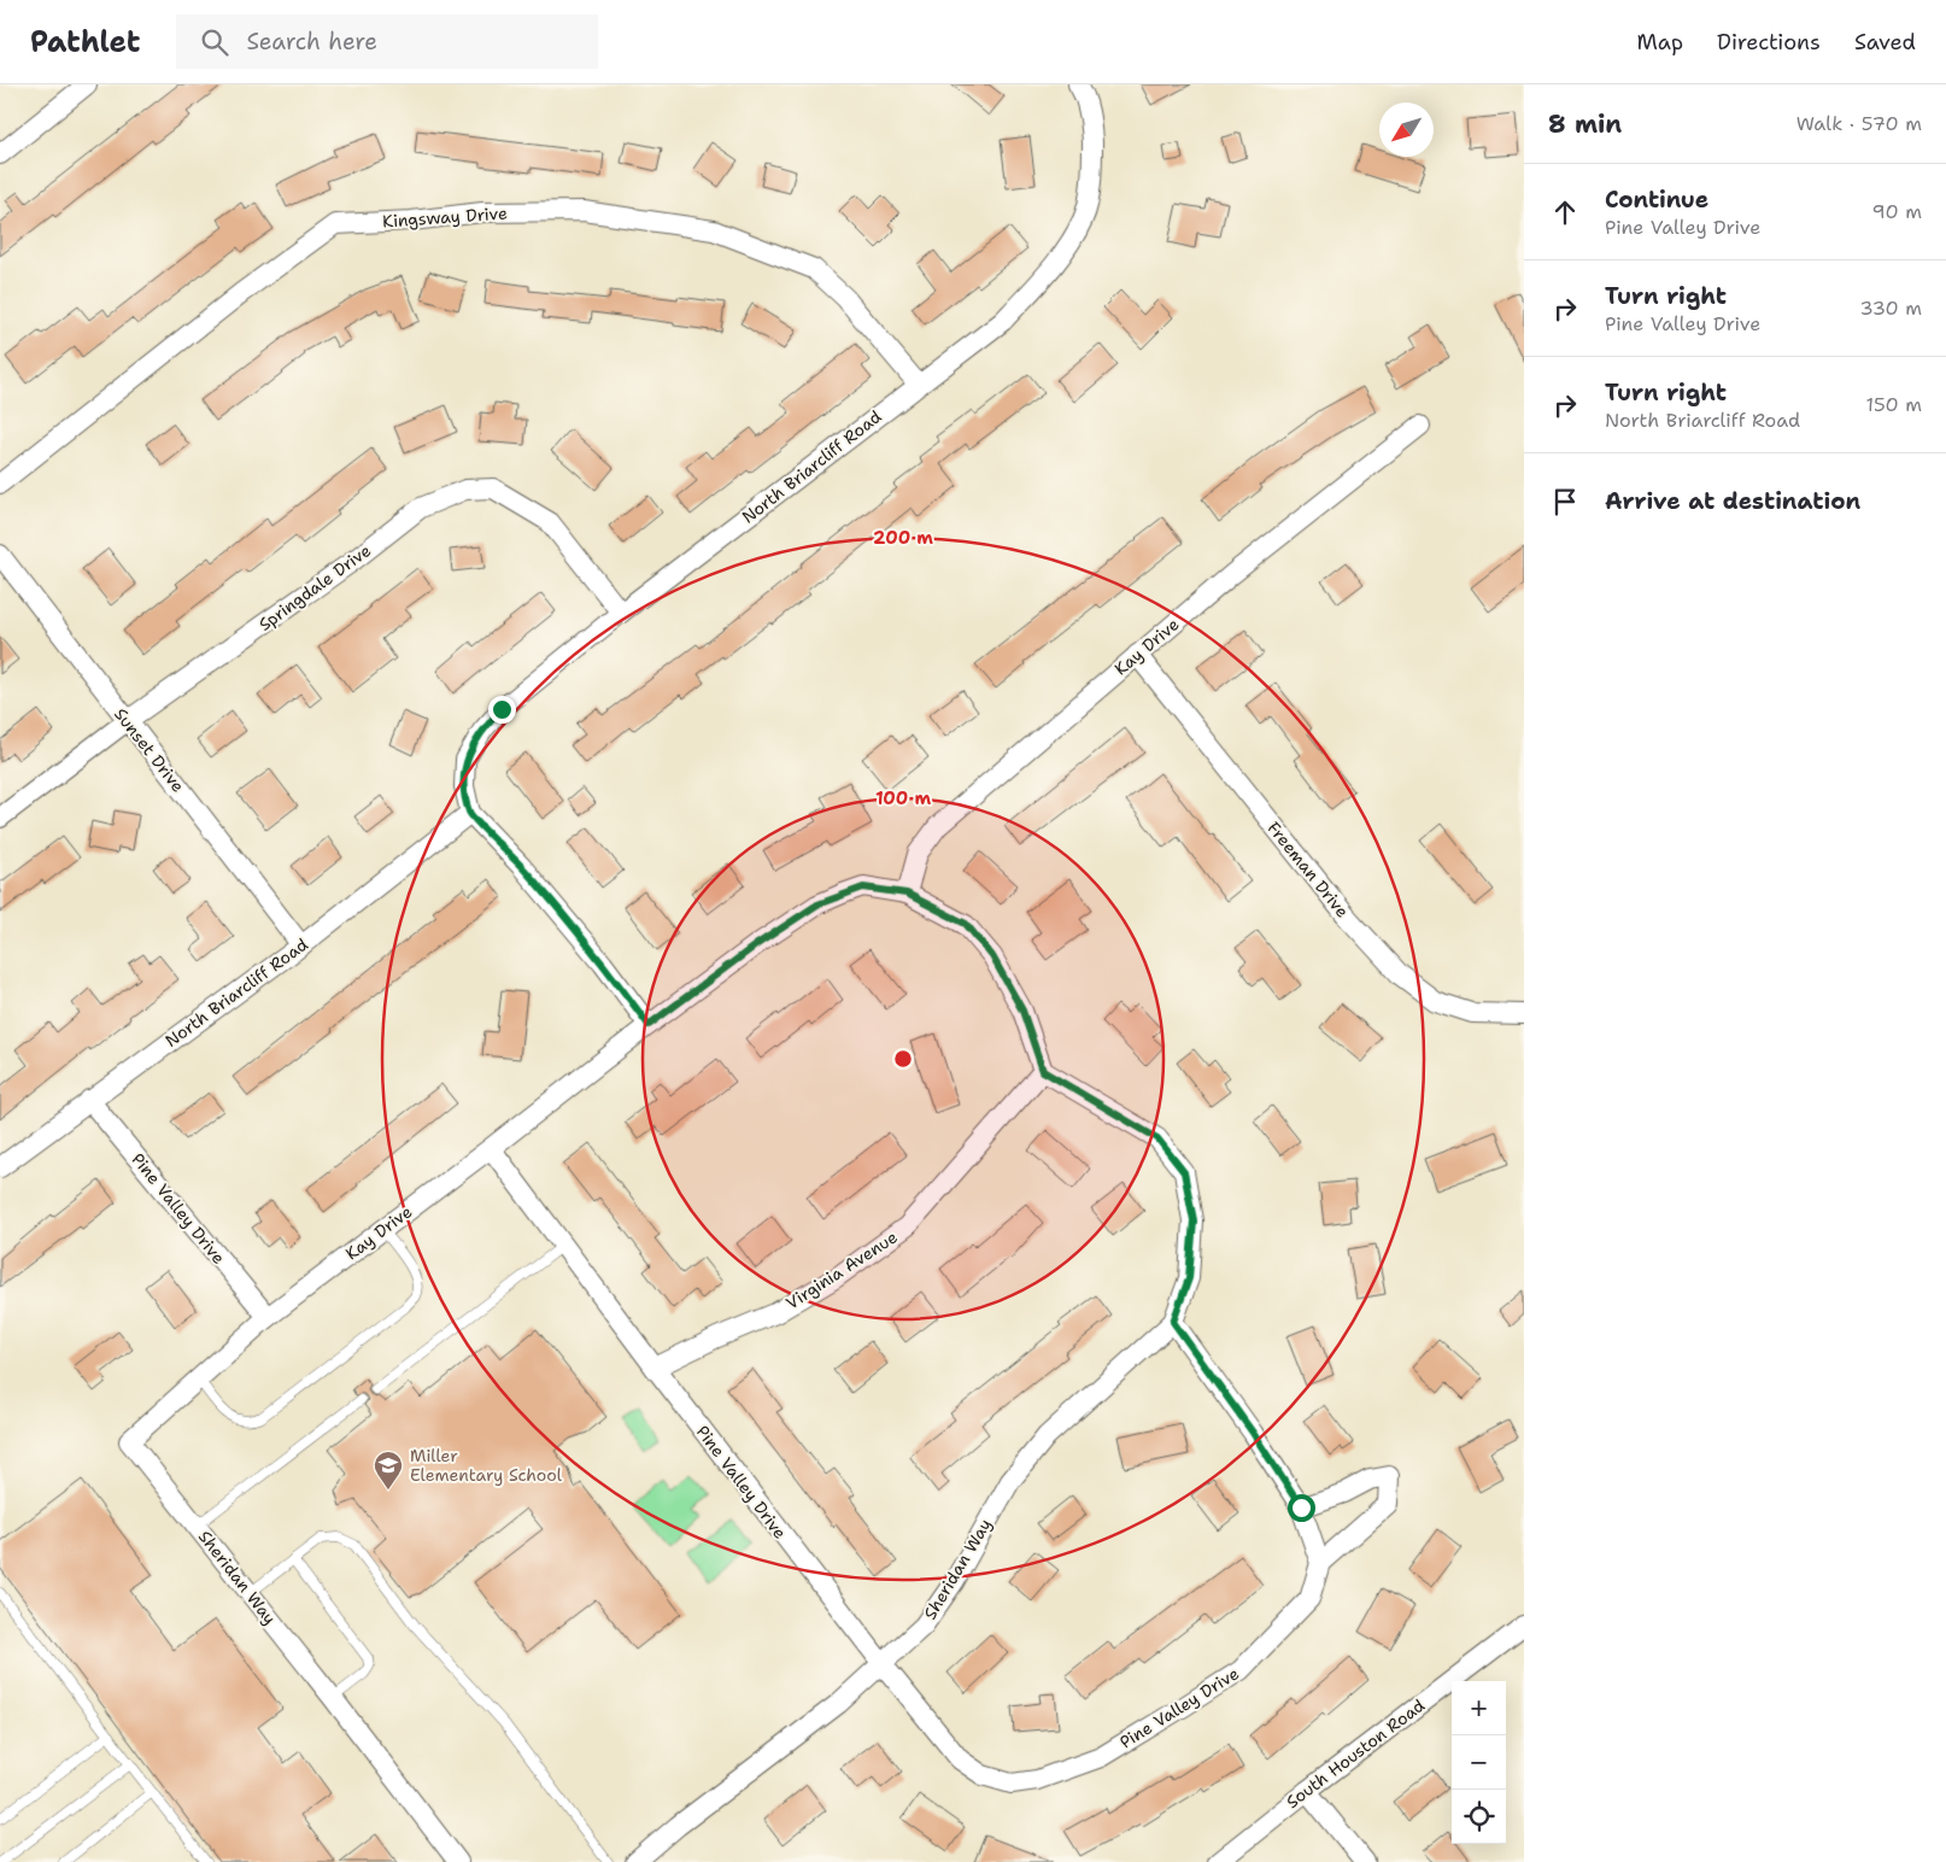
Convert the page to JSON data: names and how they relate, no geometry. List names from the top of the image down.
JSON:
{
  "streets": {
    "street": [
      "Kingsway Drive",
      "North Briarcliff Road",
      "Springdale Drive",
      "Kay Drive",
      "Sunset Drive",
      "Freeman Drive",
      "Pine Valley Drive",
      "Virginia Avenue",
      "Sheridan Way",
      "South Houston Road"
    ]
  },
  "crossings": [
    ["Kingsway Drive", "North Briarcliff Road"],
    ["North Briarcliff Road", "Springdale Drive"],
    ["North Briarcliff Road", "Sunset Drive"],
    ["North Briarcliff Road", "Pine Valley Drive"],
    ["Springdale Drive", "Sunset Drive"],
    ["Kay Drive", "Freeman Drive"],
    ["Kay Drive", "Pine Valley Drive"],
    ["Kay Drive", "Sheridan Way"],
    ["Pine Valley Drive", "Virginia Avenue"],
    ["Pine Valley Drive", "Sheridan Way"]
  ],
  "places": {
    "school or university": ["Miller Elementary School"]
  },
  "north": "bottom left",
  "page": {
    "header": "Pathlet",
    "search": "Search here",
    "nav": ["Map", "Directions", "Saved"],
    "heading": ["8 min", "Walk · 570 m"],
    "list": [
      ["Continue", "Pine Valley Drive", "90 m"],
      ["Turn right", "Pine Valley Drive", "330 m"],
      ["Turn right", "North Briarcliff Road", "150 m"],
      "Arrive at destination"
    ],
    "map_buttons": ["+", "−"]
  },
  "rings": ["200 m", "100 m"]
}
